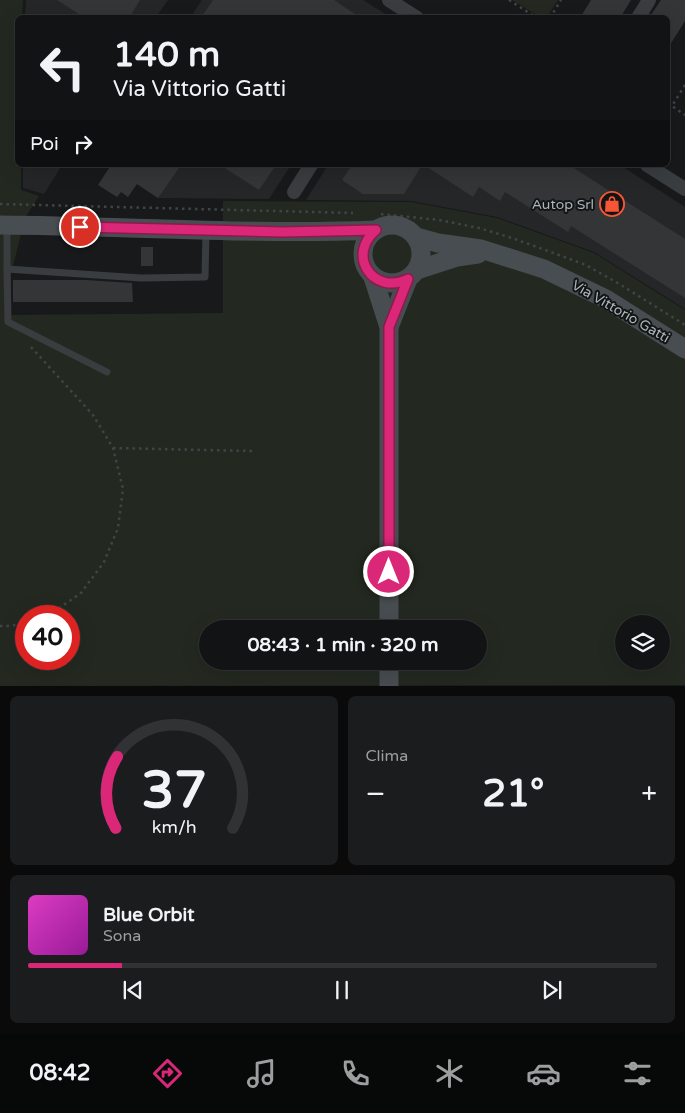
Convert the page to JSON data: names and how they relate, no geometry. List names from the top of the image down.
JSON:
{
  "streets": {
    "street": ["Via Vittorio Gatti"]
  },
  "places": {
    "shop": ["Autop Srl"]
  },
  "page": {
    "turn": ["140 m", "Via Vittorio Gatti"],
    "then": "Poi",
    "limit": "40",
    "trip": "08:43 · 1 min · 320 m",
    "tile": "Clima",
    "heat": ["−", "21°", "+"],
    "song": ["Blue Orbit", "Sona"],
    "tabs": "08:42",
    "gauge": ["37", "km/h"]
  }
}
